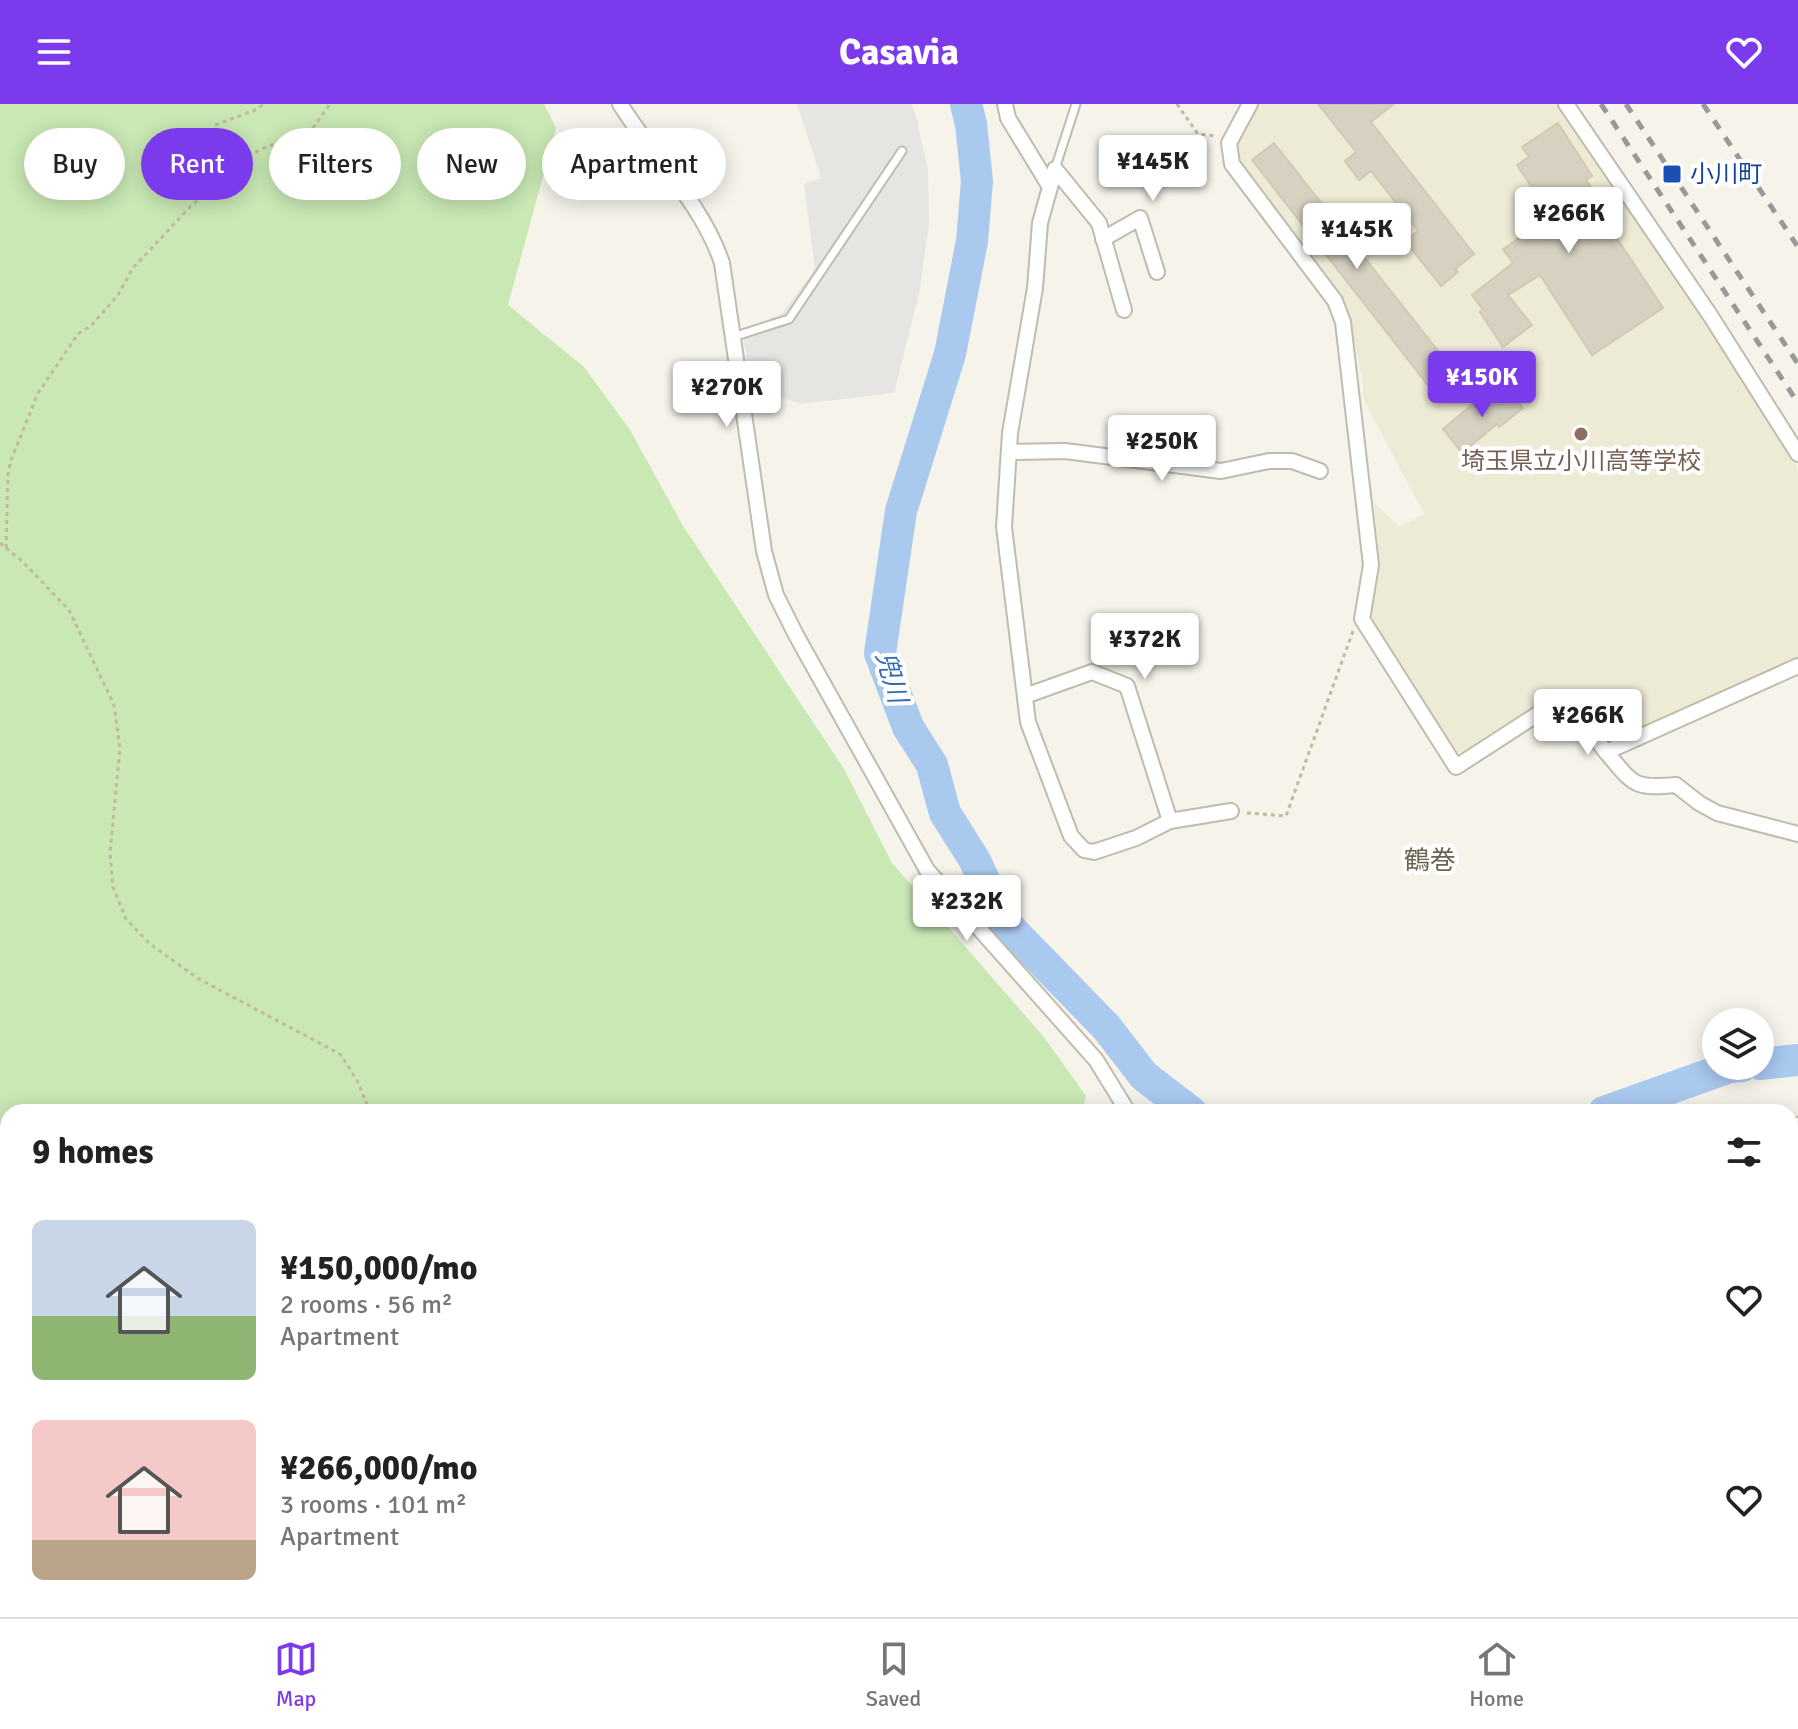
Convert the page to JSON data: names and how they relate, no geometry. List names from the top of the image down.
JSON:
{
  "districts": ["鶴巻"],
  "water": ["兜川"],
  "places": {
    "transit": ["小川町"],
    "other": ["埼玉県立小川高等学校"]
  },
  "page": {
    "header": "Casavia",
    "chip": [
      "Buy",
      "Rent",
      "Filters",
      "New",
      "Apartment"
    ],
    "price": [
      "¥145K",
      "¥266K",
      "¥145K",
      "¥150K",
      "¥270K",
      "¥250K",
      "¥372K",
      "¥266K",
      "¥232K"
    ],
    "heading": "9 homes",
    "list": [
      {
        "name": "¥150,000/mo",
        "note": "2 rooms · 56 m² · Apartment"
      },
      {
        "name": "¥266,000/mo",
        "note": "3 rooms · 101 m² · Apartment"
      }
    ],
    "tabs": ["Map", "Saved", "Home"]
  }
}
